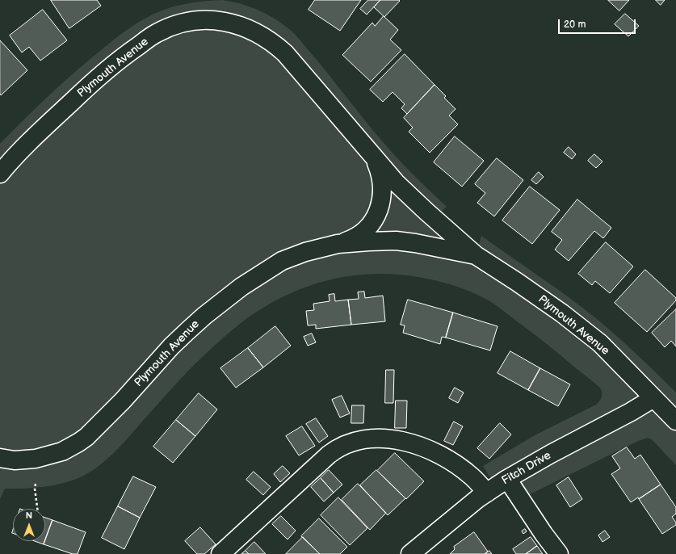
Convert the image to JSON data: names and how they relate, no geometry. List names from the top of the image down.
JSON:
{
  "streets": {
    "street": ["Plymouth Avenue", "Fitch Drive"]
  },
  "crossings": [
    ["Plymouth Avenue", "Fitch Drive"]
  ],
  "scale_bar": "20 m",
  "north": "top"
}
